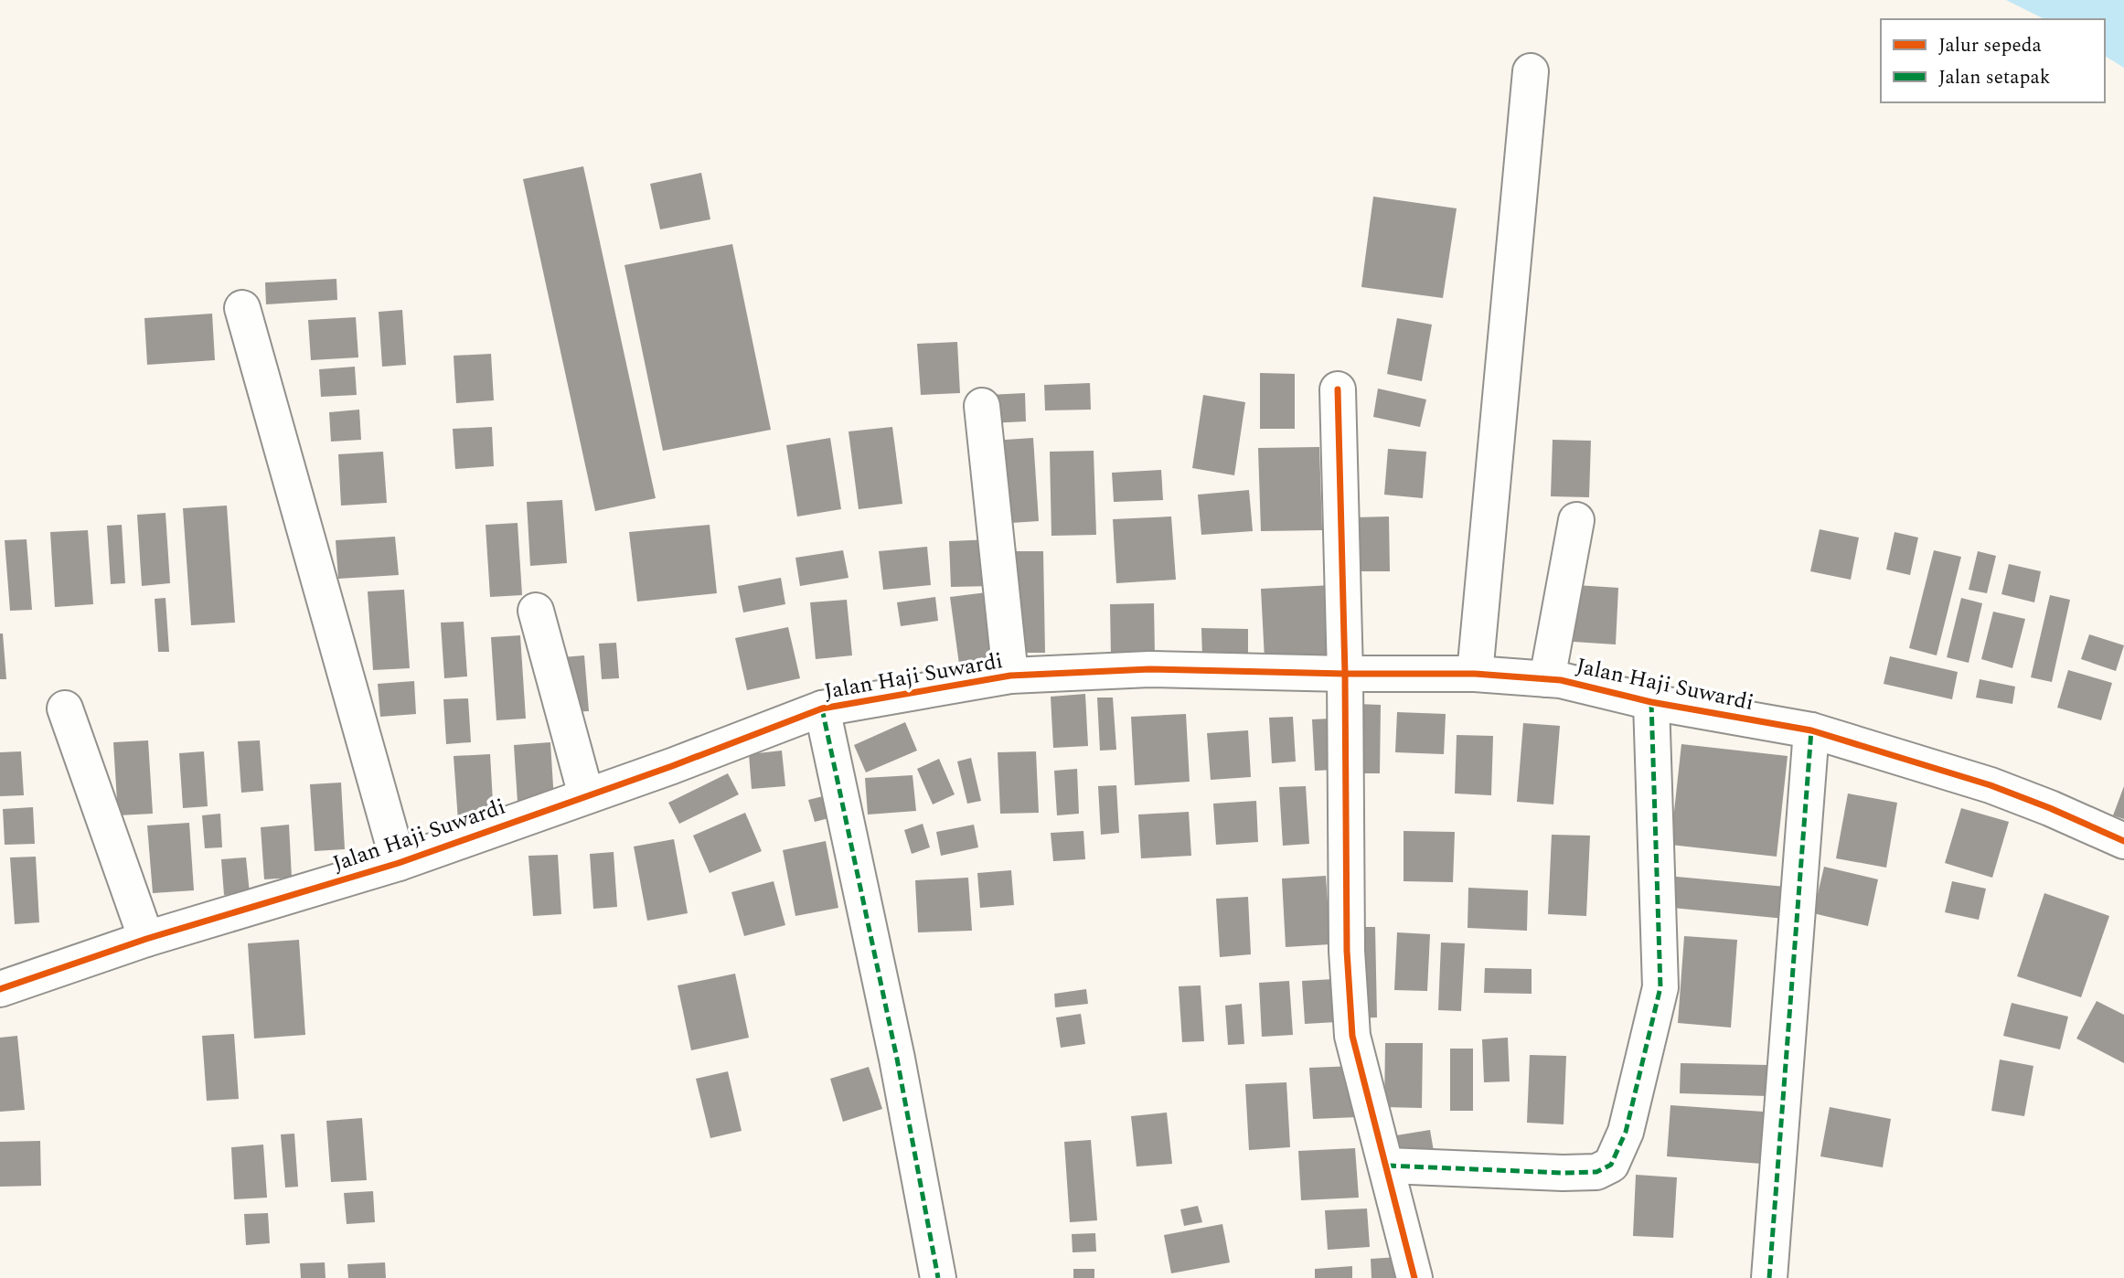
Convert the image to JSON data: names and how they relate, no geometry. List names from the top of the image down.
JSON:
{
  "streets": {
    "street": ["Jalan Haji Suwardi"]
  },
  "legend": ["Jalur sepeda", "Jalan setapak"]
}
